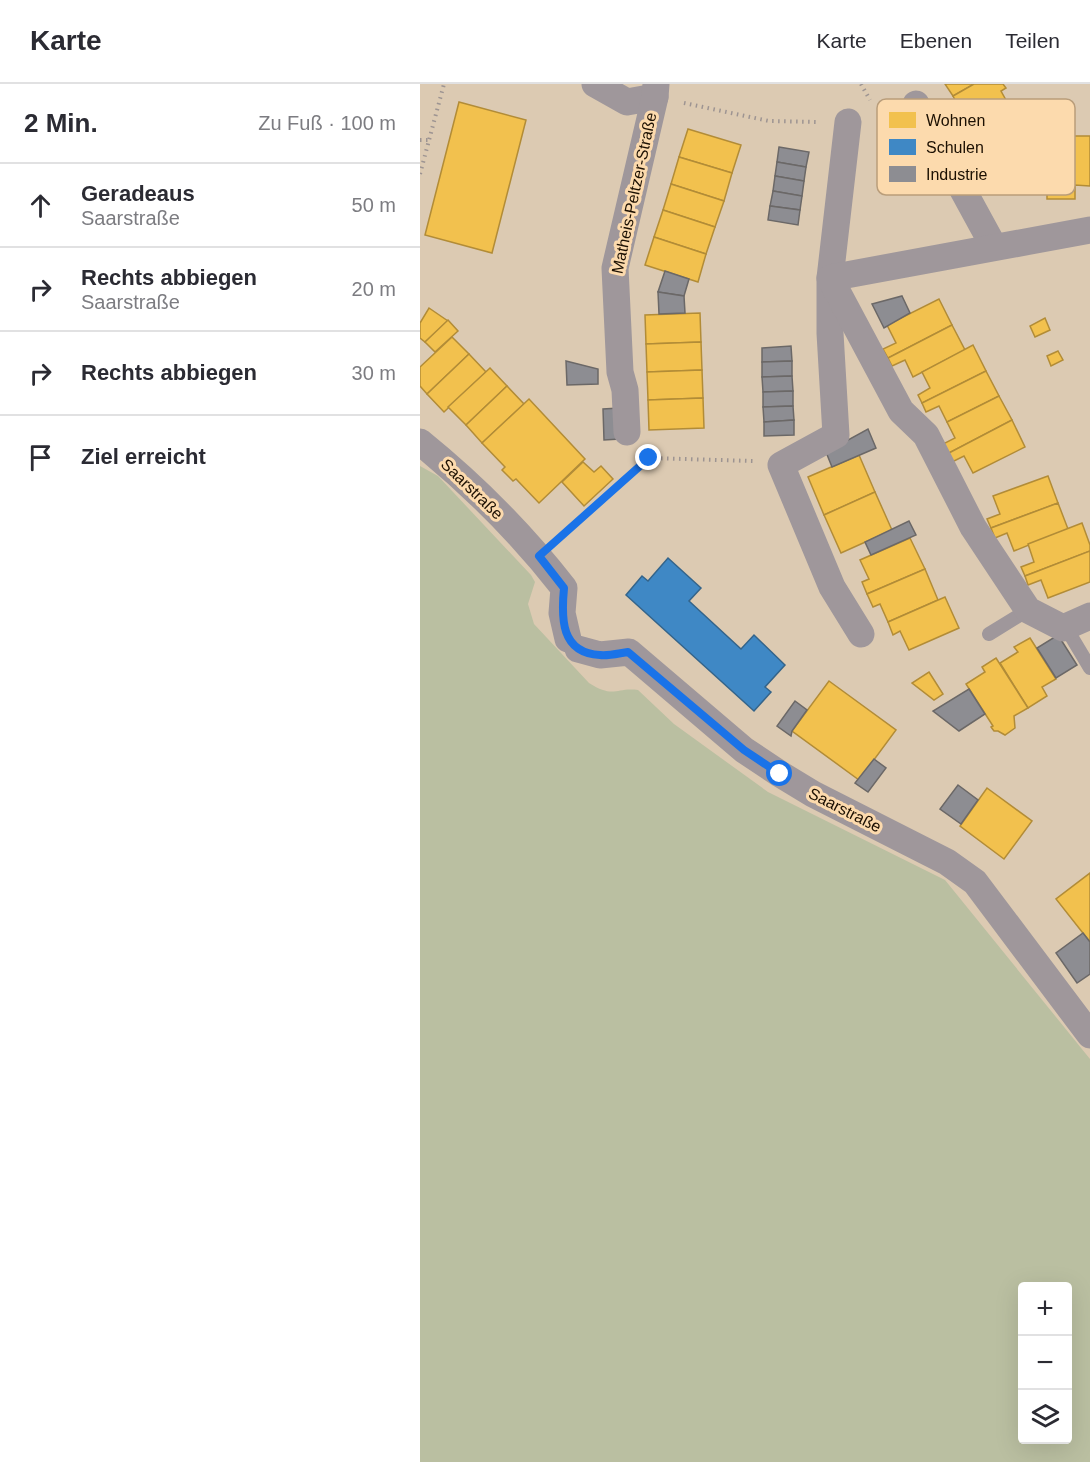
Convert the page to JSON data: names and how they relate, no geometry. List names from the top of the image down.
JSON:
{
  "streets": {
    "street": ["Matheis-Peltzer-Straße", "Saarstraße"]
  },
  "legend": ["Wohnen", "Schulen", "Industrie"],
  "page": {
    "header": "Karte",
    "nav": ["Karte", "Ebenen", "Teilen"],
    "heading": ["2 Min.", "Zu Fuß · 100 m"],
    "list": [
      ["Geradeaus", "Saarstraße", "50 m"],
      ["Rechts abbiegen", "Saarstraße", "20 m"],
      ["Rechts abbiegen", "30 m"],
      "Ziel erreicht"
    ],
    "map_buttons": ["+", "−"]
  }
}
